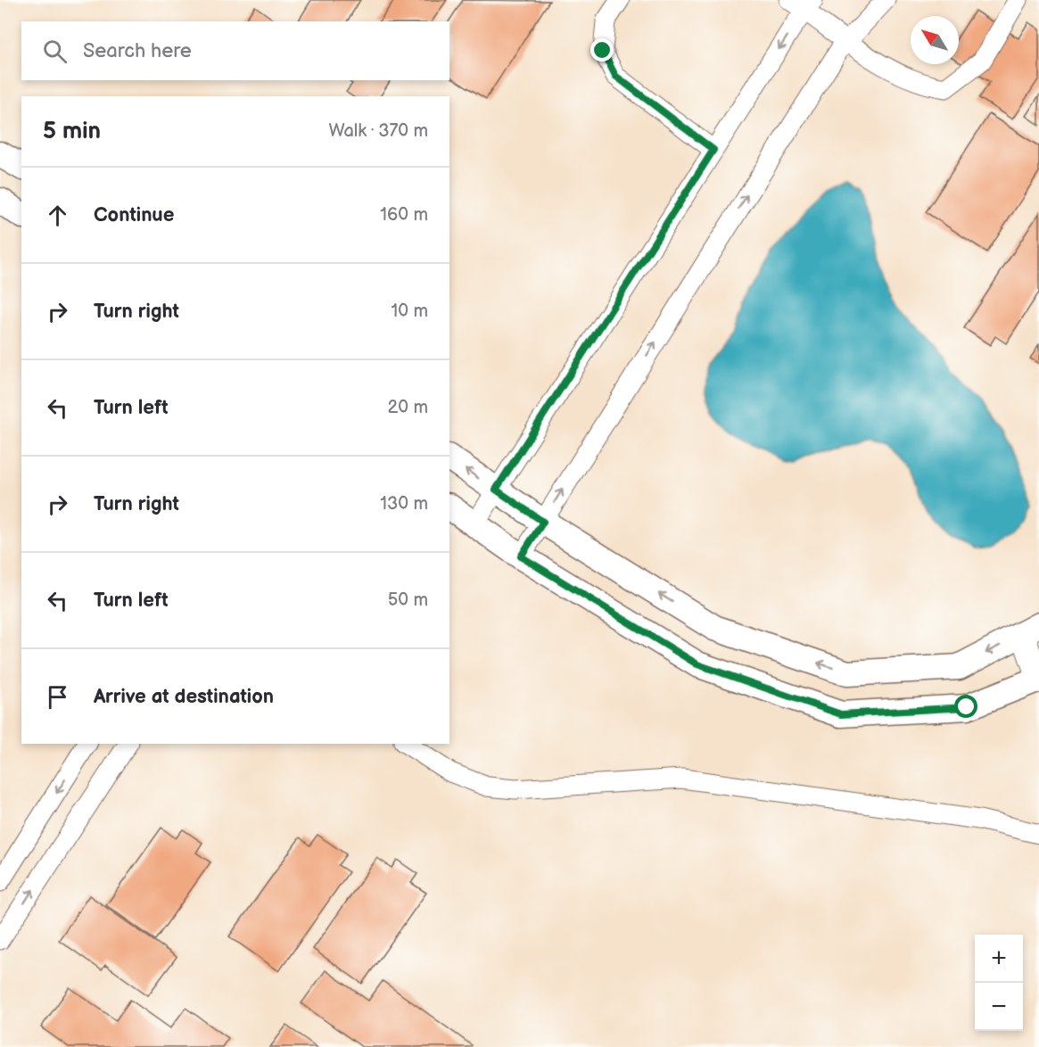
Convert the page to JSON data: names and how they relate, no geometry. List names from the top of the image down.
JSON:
{
  "north": "top left",
  "page": {
    "search": "Search here",
    "heading": ["5 min", "Walk · 370 m"],
    "list": [
      ["Continue", "160 m"],
      ["Turn right", "10 m"],
      ["Turn left", "20 m"],
      ["Turn right", "130 m"],
      ["Turn left", "50 m"],
      "Arrive at destination"
    ],
    "map_buttons": ["+", "−"]
  }
}
